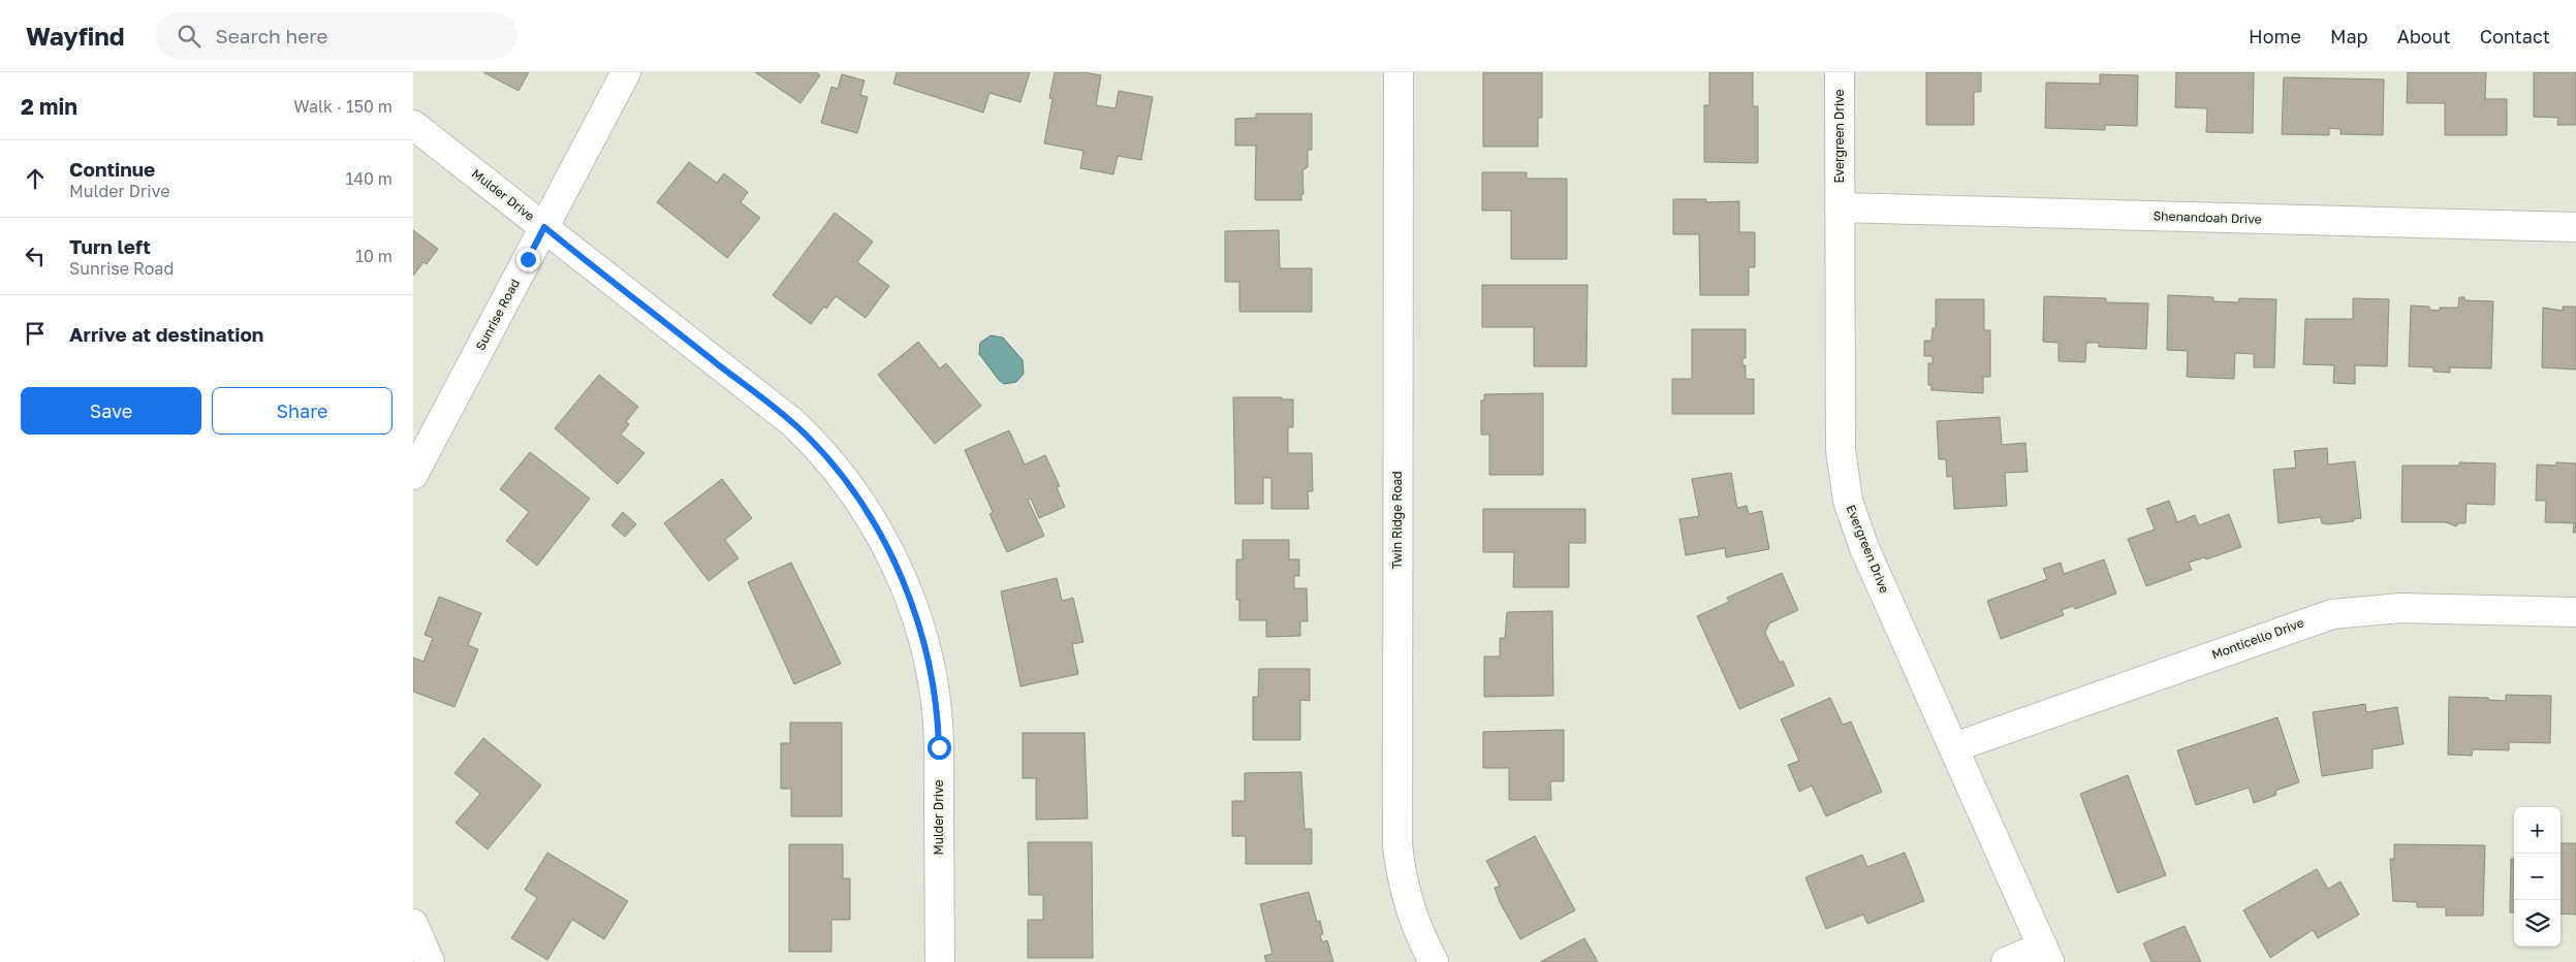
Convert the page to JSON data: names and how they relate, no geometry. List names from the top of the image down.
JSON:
{
  "streets": {
    "street": [
      "Evergreen Drive",
      "Mulder Drive",
      "Shenandoah Drive",
      "Sunrise Road",
      "Twin Ridge Road",
      "Monticello Drive"
    ]
  },
  "crossings": [
    ["Evergreen Drive", "Shenandoah Drive"],
    ["Evergreen Drive", "Monticello Drive"],
    ["Mulder Drive", "Sunrise Road"]
  ],
  "page": {
    "header": "Wayfind",
    "search": "Search here",
    "nav": [
      "Home",
      "Map",
      "About",
      "Contact"
    ],
    "heading": ["2 min", "Walk · 150 m"],
    "list": [
      ["Continue", "Mulder Drive", "140 m"],
      ["Turn left", "Sunrise Road", "10 m"],
      "Arrive at destination"
    ],
    "buttons": ["Save", "Share"],
    "map_buttons": ["+", "−"]
  }
}
